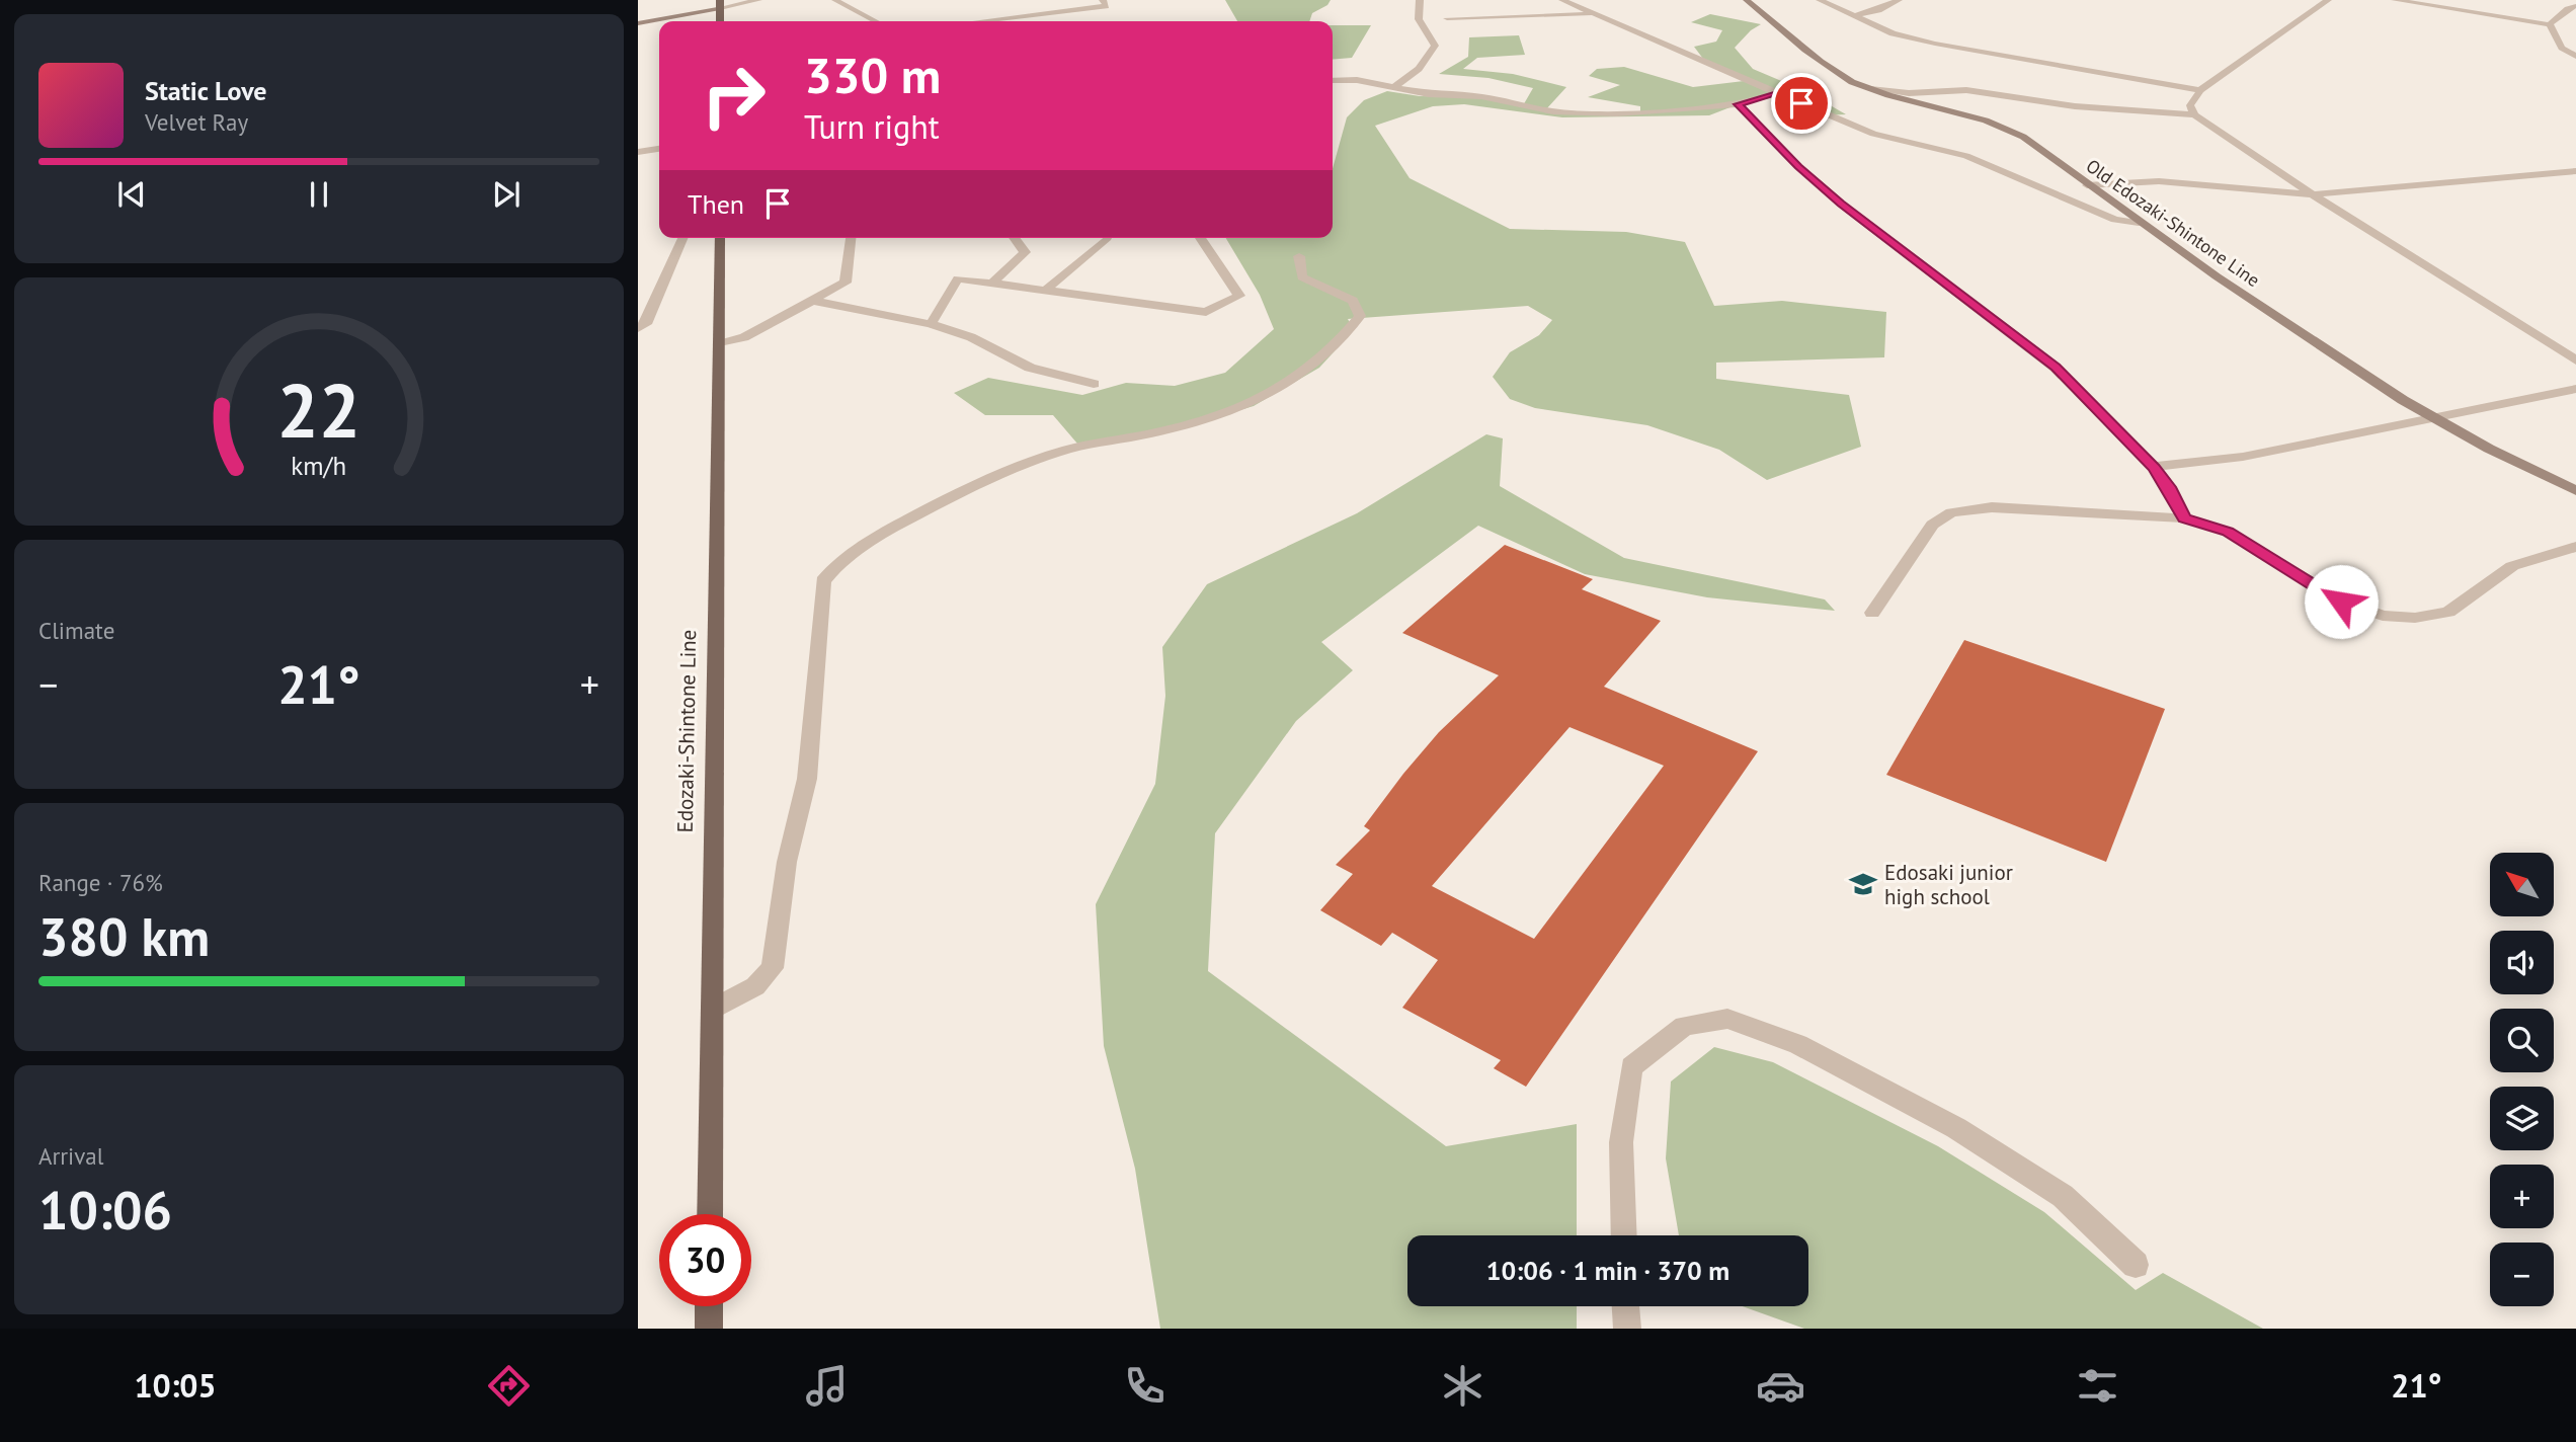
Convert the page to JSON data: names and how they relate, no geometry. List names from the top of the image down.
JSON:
{
  "streets": {
    "main road": ["Edozaki-Shintone Line"],
    "street": ["Old Edozaki-Shintone Line"]
  },
  "places": {
    "school or university": ["Edosaki junior high school"]
  },
  "north": "top left",
  "page": {
    "turn": ["330 m", "Turn right"],
    "song": ["Static Love", "Velvet Ray"],
    "then": "Then",
    "tile": [
      "Climate",
      ["Range · 76%", "380 km"],
      ["Arrival", "10:06"]
    ],
    "heat": ["−", "21°", "+"],
    "map_buttons": ["+", "−"],
    "limit": "30",
    "trip": "10:06 · 1 min · 370 m",
    "tabs": ["10:05", "21°"],
    "gauge": ["22", "km/h"]
  }
}
